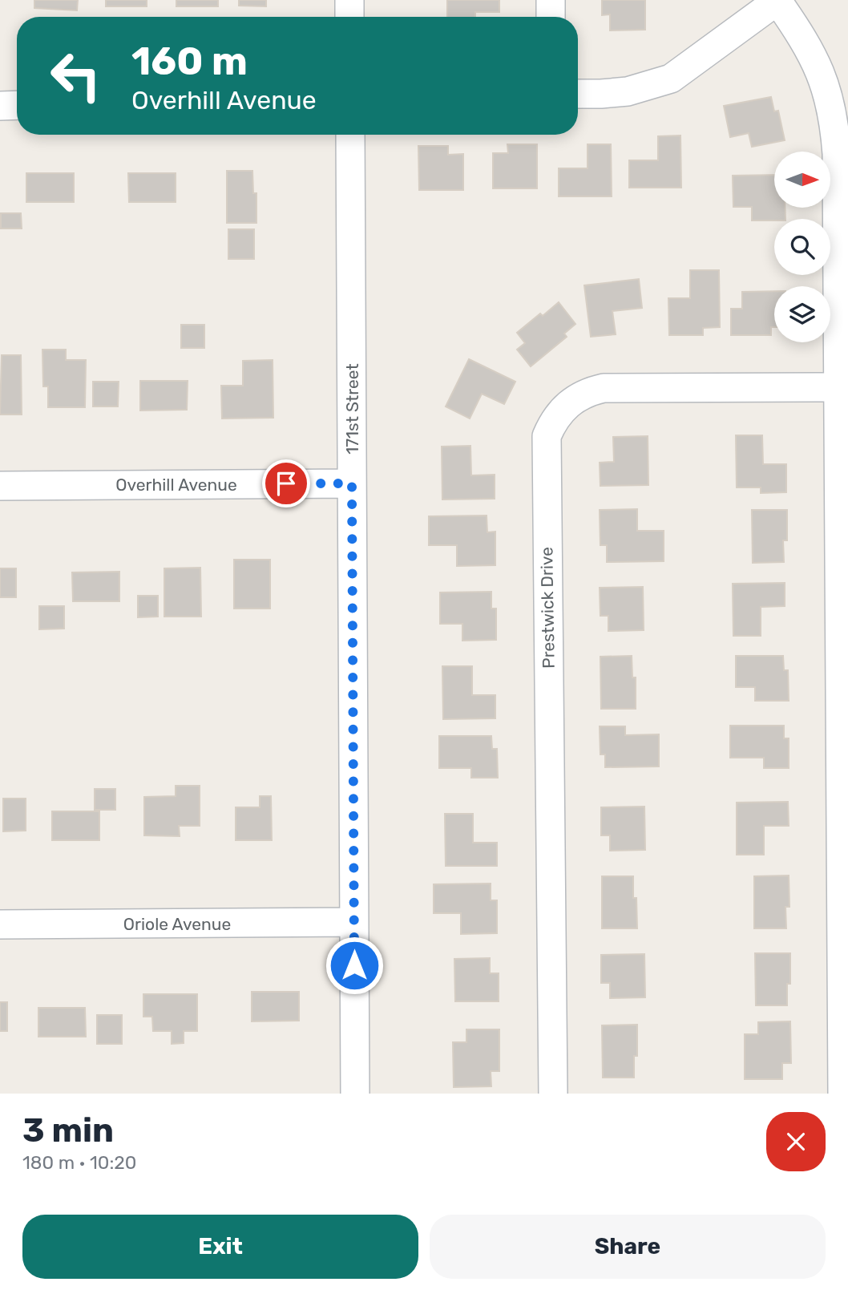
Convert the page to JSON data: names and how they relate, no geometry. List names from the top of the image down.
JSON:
{
  "streets": {
    "street": [
      "171st Street",
      "Overhill Avenue",
      "Prestwick Drive",
      "Oriole Avenue"
    ]
  },
  "crossings": [
    ["171st Street", "Overhill Avenue"],
    ["171st Street", "Oriole Avenue"]
  ],
  "north": "right",
  "page": {
    "turn": ["160 m", "Overhill Avenue"],
    "heading": ["3 min", "180 m · 10:20"],
    "buttons": ["Exit", "Share"]
  }
}
